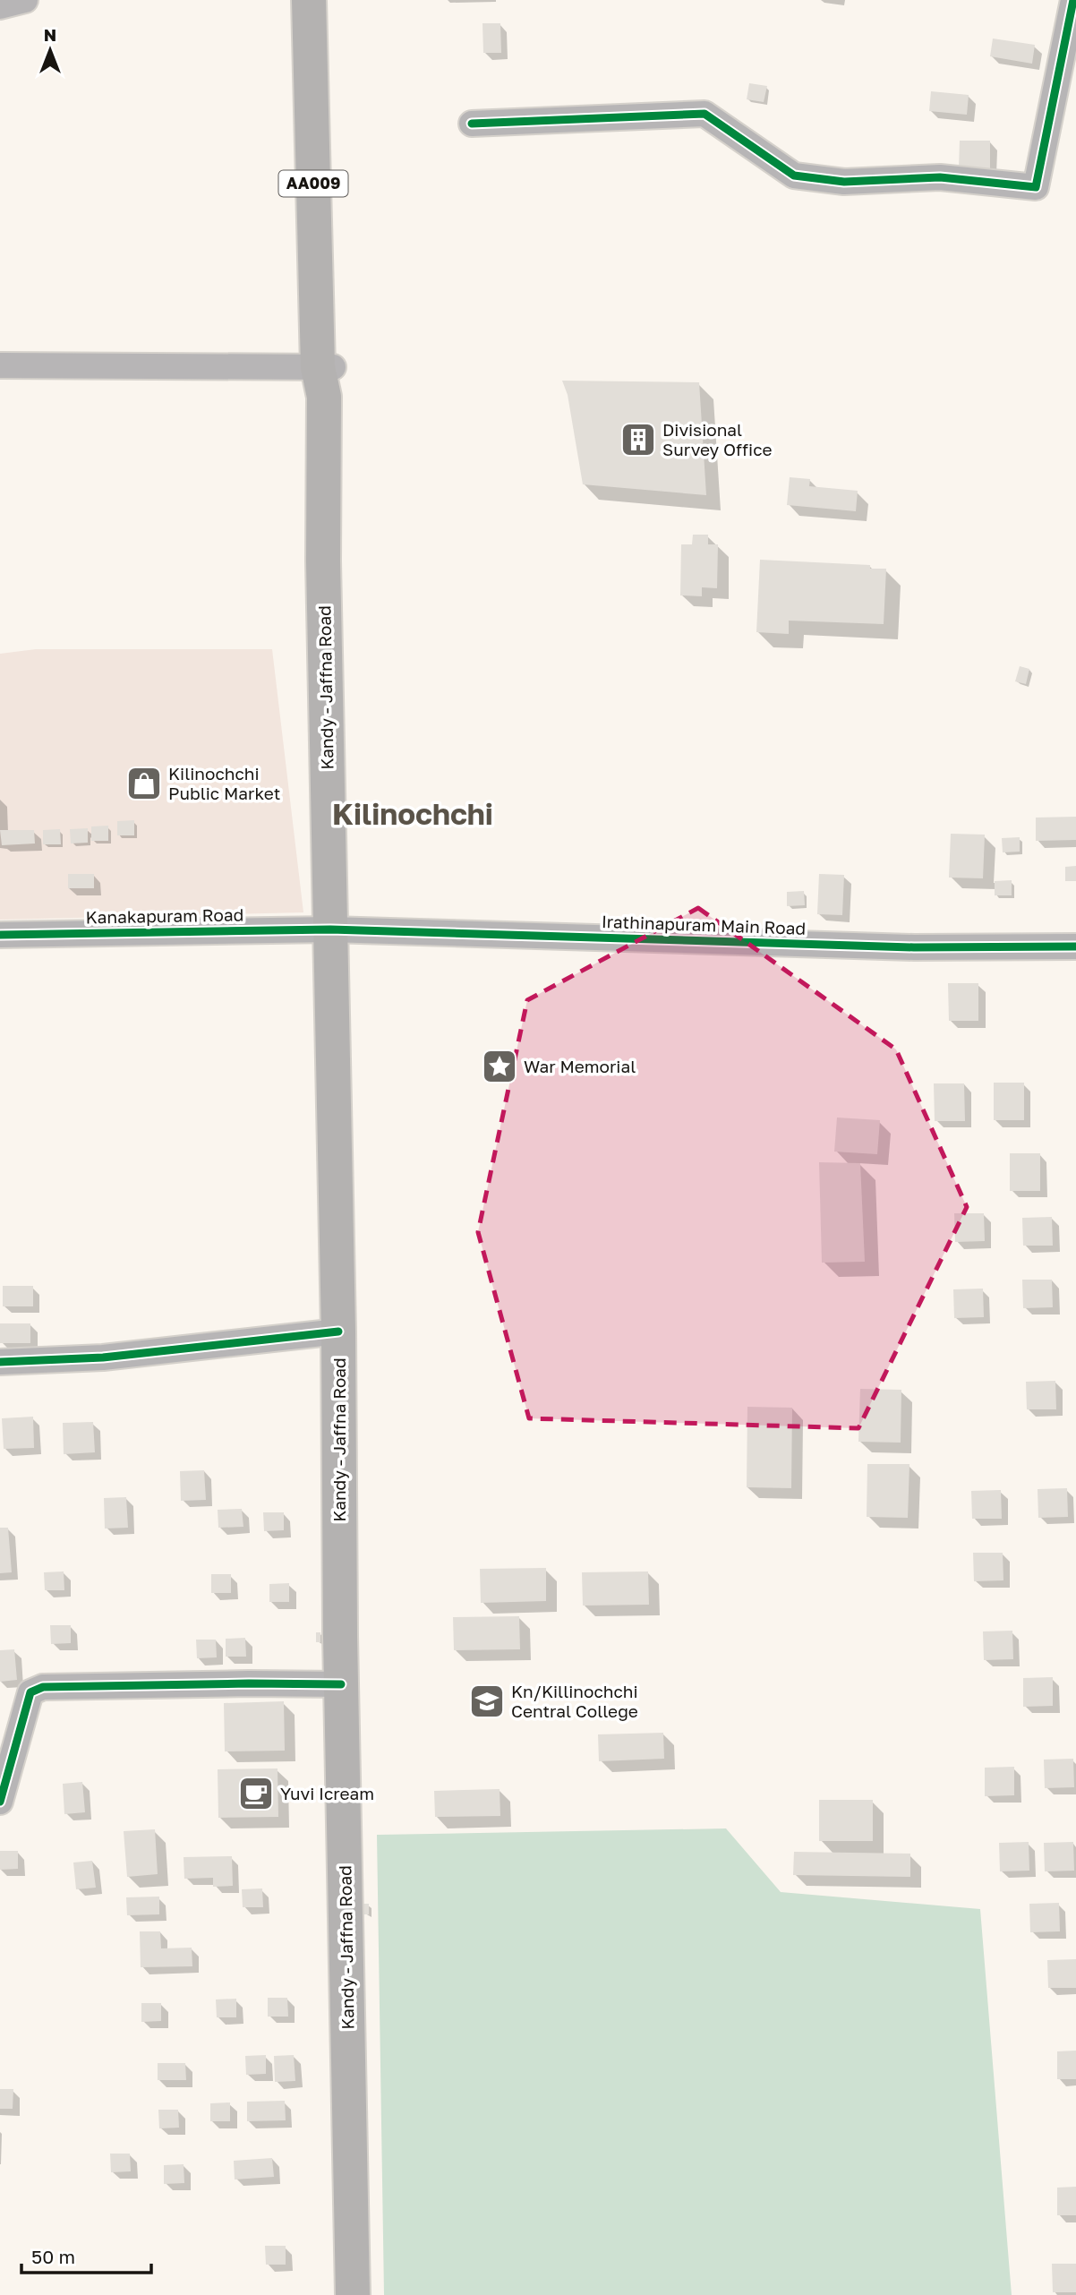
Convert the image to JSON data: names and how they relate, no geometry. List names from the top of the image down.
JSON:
{
  "streets": {
    "highway": ["AA009", "Kandy - Jaffna Road"],
    "street": ["Kanakapuram Road", "Irathinapuram Main Road"]
  },
  "crossings": [
    ["Kandy - Jaffna Road", "Kanakapuram Road"],
    ["Kandy - Jaffna Road", "Irathinapuram Main Road"],
    ["Kanakapuram Road", "Irathinapuram Main Road"]
  ],
  "districts": ["Kilinochchi"],
  "places": {
    "building": ["Divisional Survey Office"],
    "shop": ["Kilinochchi Public Market"],
    "place": ["War Memorial"],
    "school or university": ["Kn/Killinochchi Central College"],
    "cafe": ["Yuvi Icream"]
  },
  "scale_bar": "50 m",
  "north": "top"
}
